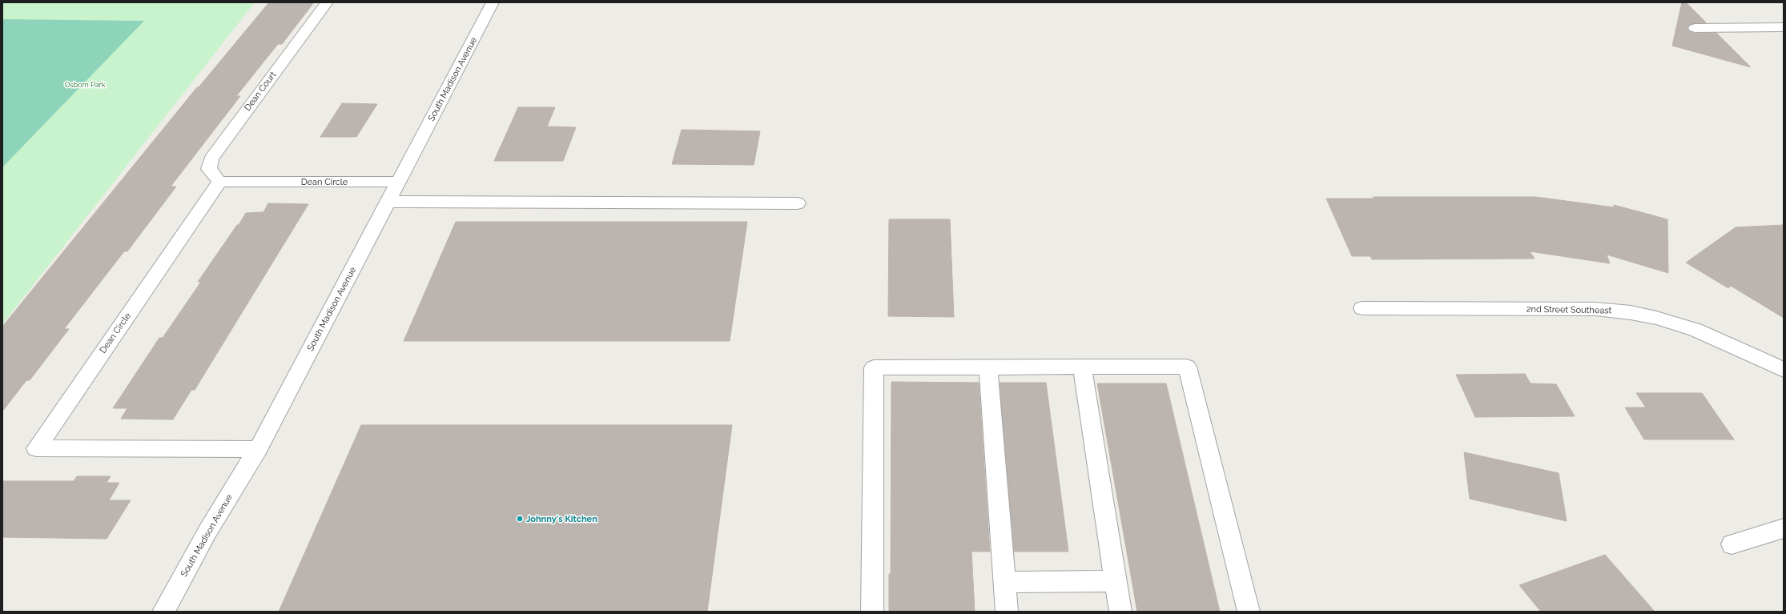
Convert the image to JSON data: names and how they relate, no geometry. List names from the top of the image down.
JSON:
{
  "streets": {
    "street": [
      "South Madison Avenue",
      "Dean Court",
      "Dean Circle",
      "2nd Street Southeast"
    ]
  },
  "crossings": [
    ["South Madison Avenue", "Dean Circle"],
    ["Dean Court", "Dean Circle"]
  ],
  "parks": ["Osborn Park"],
  "places": ["Johnny's Kitchen"]
}
